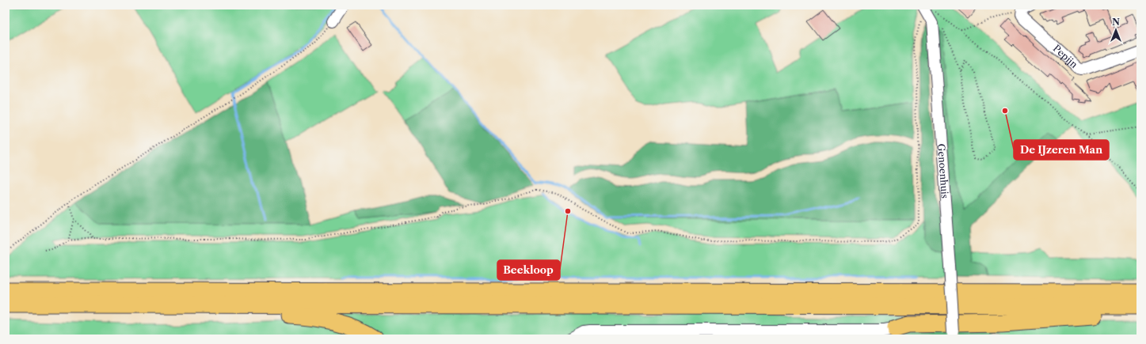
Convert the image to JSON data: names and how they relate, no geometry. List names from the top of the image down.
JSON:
{
  "streets": {
    "street": ["Pepijn", "Genoenhuis"]
  },
  "places": ["De IJzeren Man", "Beekloop"],
  "north": "top"
}
